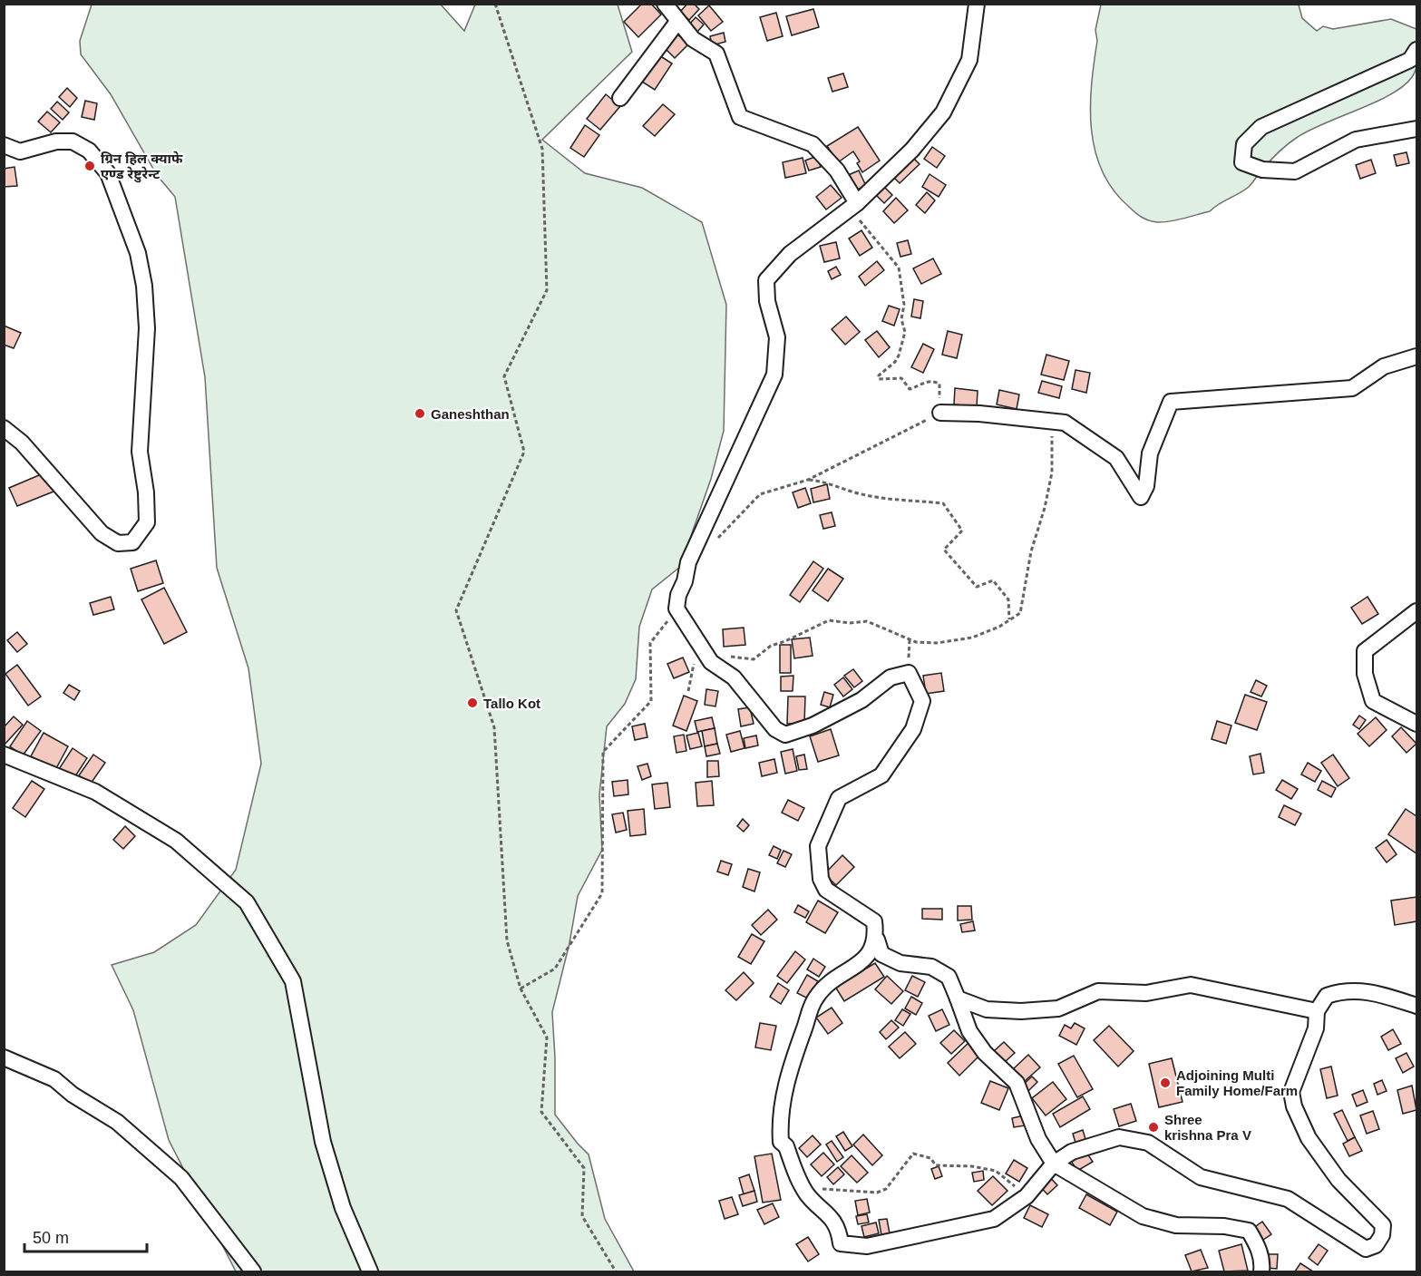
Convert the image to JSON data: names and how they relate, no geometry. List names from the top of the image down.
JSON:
{
  "places": [
    "ग्रिन हिल क्याफे एण्ड रेष्टुरेन्ट",
    "Ganeshthan",
    "Tallo Kot",
    "Adjoining Multi Family Home/Farm",
    "Shree krishna Pra V"
  ],
  "scale_bar": "50 m"
}
